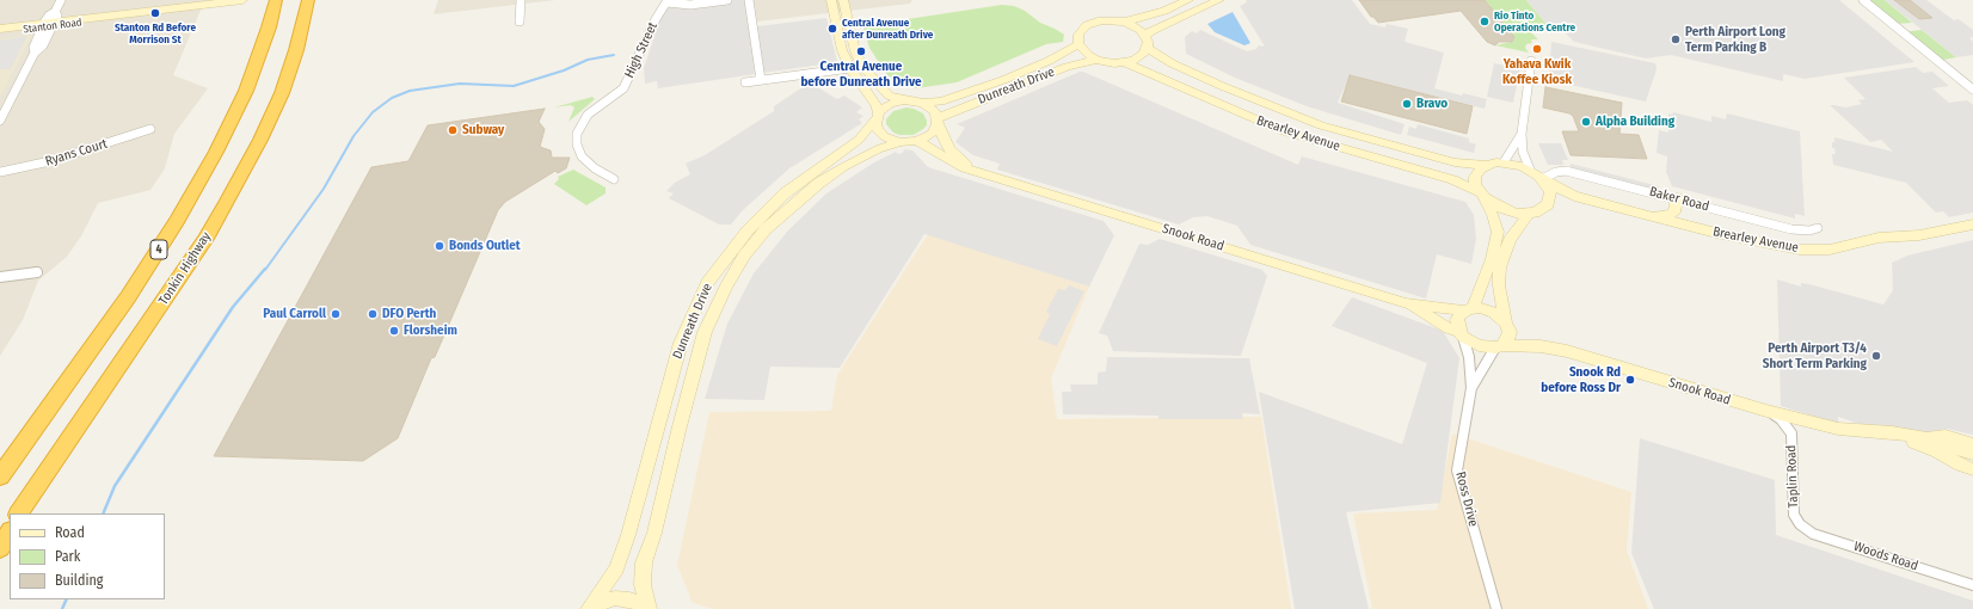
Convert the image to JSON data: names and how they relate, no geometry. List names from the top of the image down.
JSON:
{
  "streets": {
    "highway": ["4", "Tonkin Highway"],
    "main road": [
      "Stanton Road",
      "Dunreath Drive",
      "Brearley Avenue",
      "Snook Road"
    ],
    "street": [
      "High Street",
      "Ryans Court",
      "Baker Road",
      "Taplin Road",
      "Ross Drive",
      "Woods Road"
    ]
  },
  "crossings": [
    ["Dunreath Drive", "Brearley Avenue"],
    ["Dunreath Drive", "Snook Road"],
    ["Brearley Avenue", "Baker Road"],
    ["Snook Road", "Taplin Road"],
    ["Snook Road", "Ross Drive"],
    ["Taplin Road", "Woods Road"]
  ],
  "places": [
    "Stanton Rd Before Morrison St",
    "Rio Tinto Operations Centre",
    "Central Avenue after Dunreath Drive",
    "Perth Airport Long Term Parking B",
    "Yahava Kwik Koffee Kiosk",
    "Central Avenue before Dunreath Drive",
    "Bravo",
    "Alpha Building",
    "Subway",
    "Bonds Outlet",
    "Paul Carroll",
    "DFO Perth",
    "Florsheim",
    "Perth Airport T3/4 Short Term Parking",
    "Snook Rd before Ross Dr"
  ],
  "legend": ["Road", "Park", "Building"]
}
